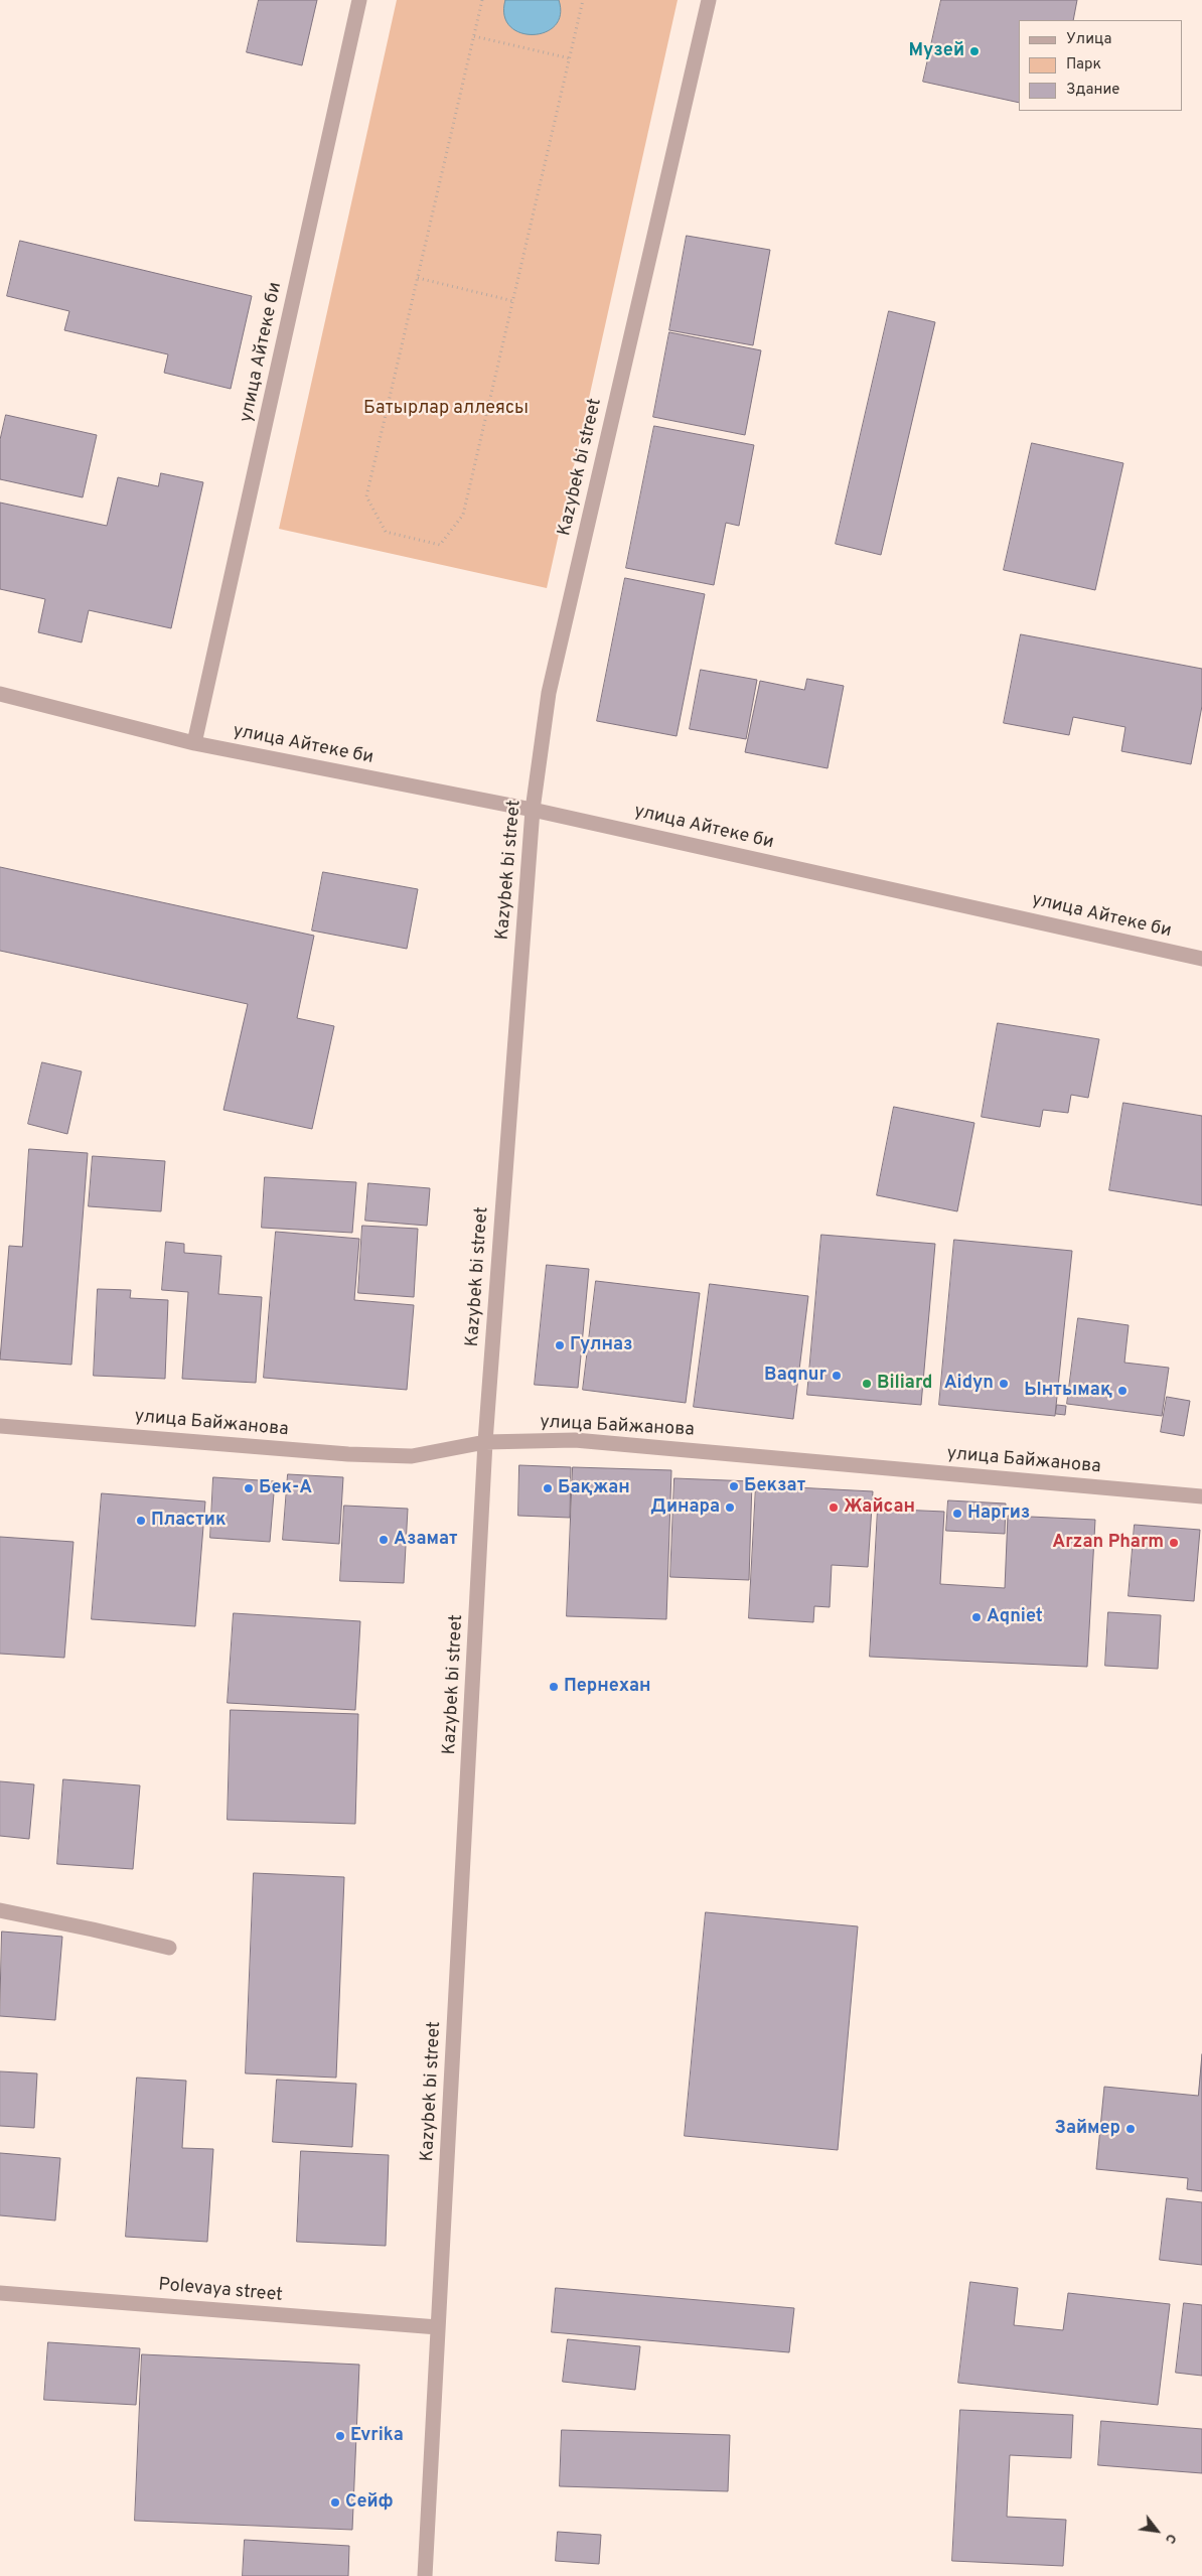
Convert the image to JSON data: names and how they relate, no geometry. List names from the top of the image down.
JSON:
{
  "streets": {
    "street": [
      "улица Айтеке би",
      "Kazybek bi street",
      "улица Байжанова",
      "Polevaya street"
    ]
  },
  "crossings": [
    ["улица Айтеке би", "Kazybek bi street"],
    ["Kazybek bi street", "улица Байжанова"],
    ["Kazybek bi street", "Polevaya street"]
  ],
  "parks": ["Батырлар аллеясы"],
  "places": [
    "Музей",
    "Гулназ",
    "Baqnur",
    "Biliard",
    "Aidyn",
    "Ынтымақ",
    "Бекзат",
    "Бек-А",
    "Бақжан",
    "Динара",
    "Жайсан",
    "Наргиз",
    "Пластик",
    "Азамат",
    "Arzan Pharm",
    "Aqniet",
    "Пернехан",
    "Займер",
    "Evrika",
    "Сейф"
  ],
  "legend": ["Улица", "Парк", "Здание"],
  "north": "bottom right"
}
